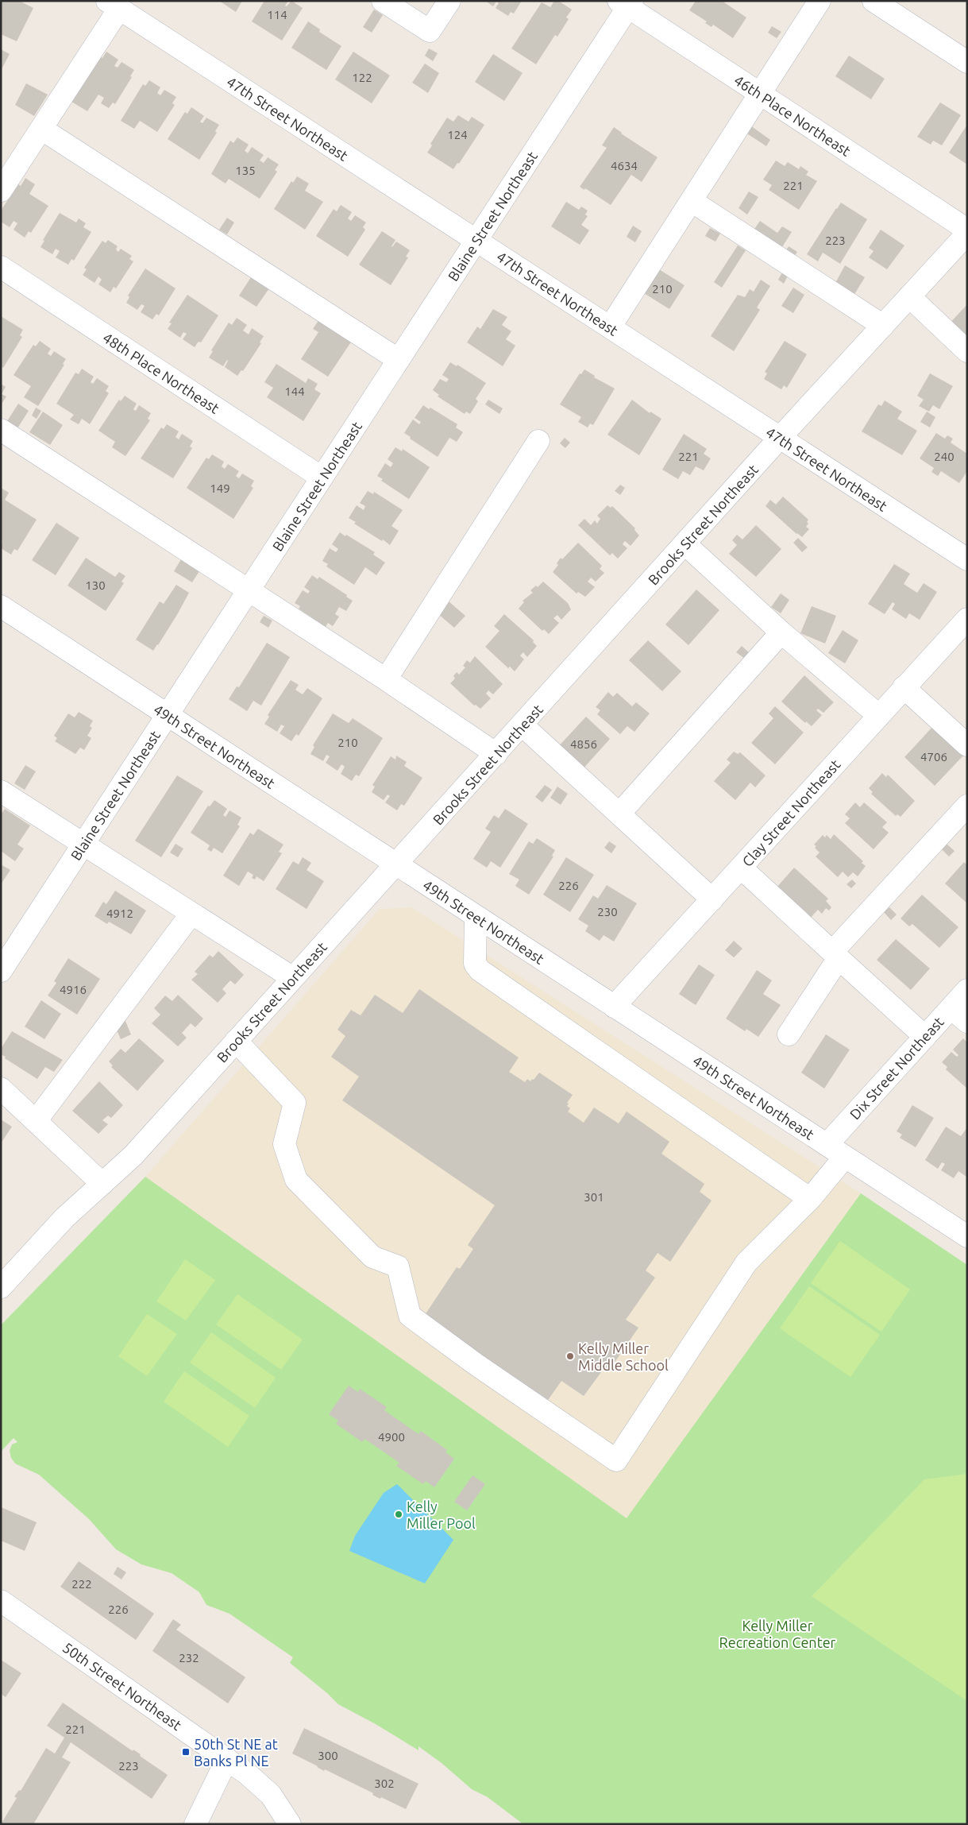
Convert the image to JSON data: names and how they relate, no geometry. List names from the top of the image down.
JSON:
{
  "streets": {
    "street": [
      "46th Place Northeast",
      "47th Street Northeast",
      "Blaine Street Northeast",
      "48th Place Northeast",
      "Brooks Street Northeast",
      "49th Street Northeast",
      "Clay Street Northeast",
      "Dix Street Northeast",
      "50th Street Northeast"
    ]
  },
  "crossings": [
    ["46th Place Northeast", "Blaine Street Northeast"],
    ["47th Street Northeast", "Blaine Street Northeast"],
    ["47th Street Northeast", "Brooks Street Northeast"],
    ["Blaine Street Northeast", "48th Place Northeast"],
    ["Blaine Street Northeast", "49th Street Northeast"],
    ["Brooks Street Northeast", "49th Street Northeast"],
    ["49th Street Northeast", "Clay Street Northeast"],
    ["49th Street Northeast", "Dix Street Northeast"]
  ],
  "parks": ["Kelly Miller Recreation Center"],
  "places": {
    "other": ["Kelly Miller Middle School", "Kelly Miller Pool"],
    "transit": ["50th St NE at Banks Pl NE"]
  },
  "house_numbers": [
    "114",
    "122",
    "124",
    "4634",
    "135",
    "221",
    "223",
    "210",
    "144",
    "221",
    "240",
    "149",
    "130",
    "210",
    "4856",
    "4706",
    "226",
    "230",
    "4912",
    "4916",
    "301",
    "4900",
    "222",
    "226",
    "232",
    "221",
    "300",
    "223",
    "302"
  ]
}
